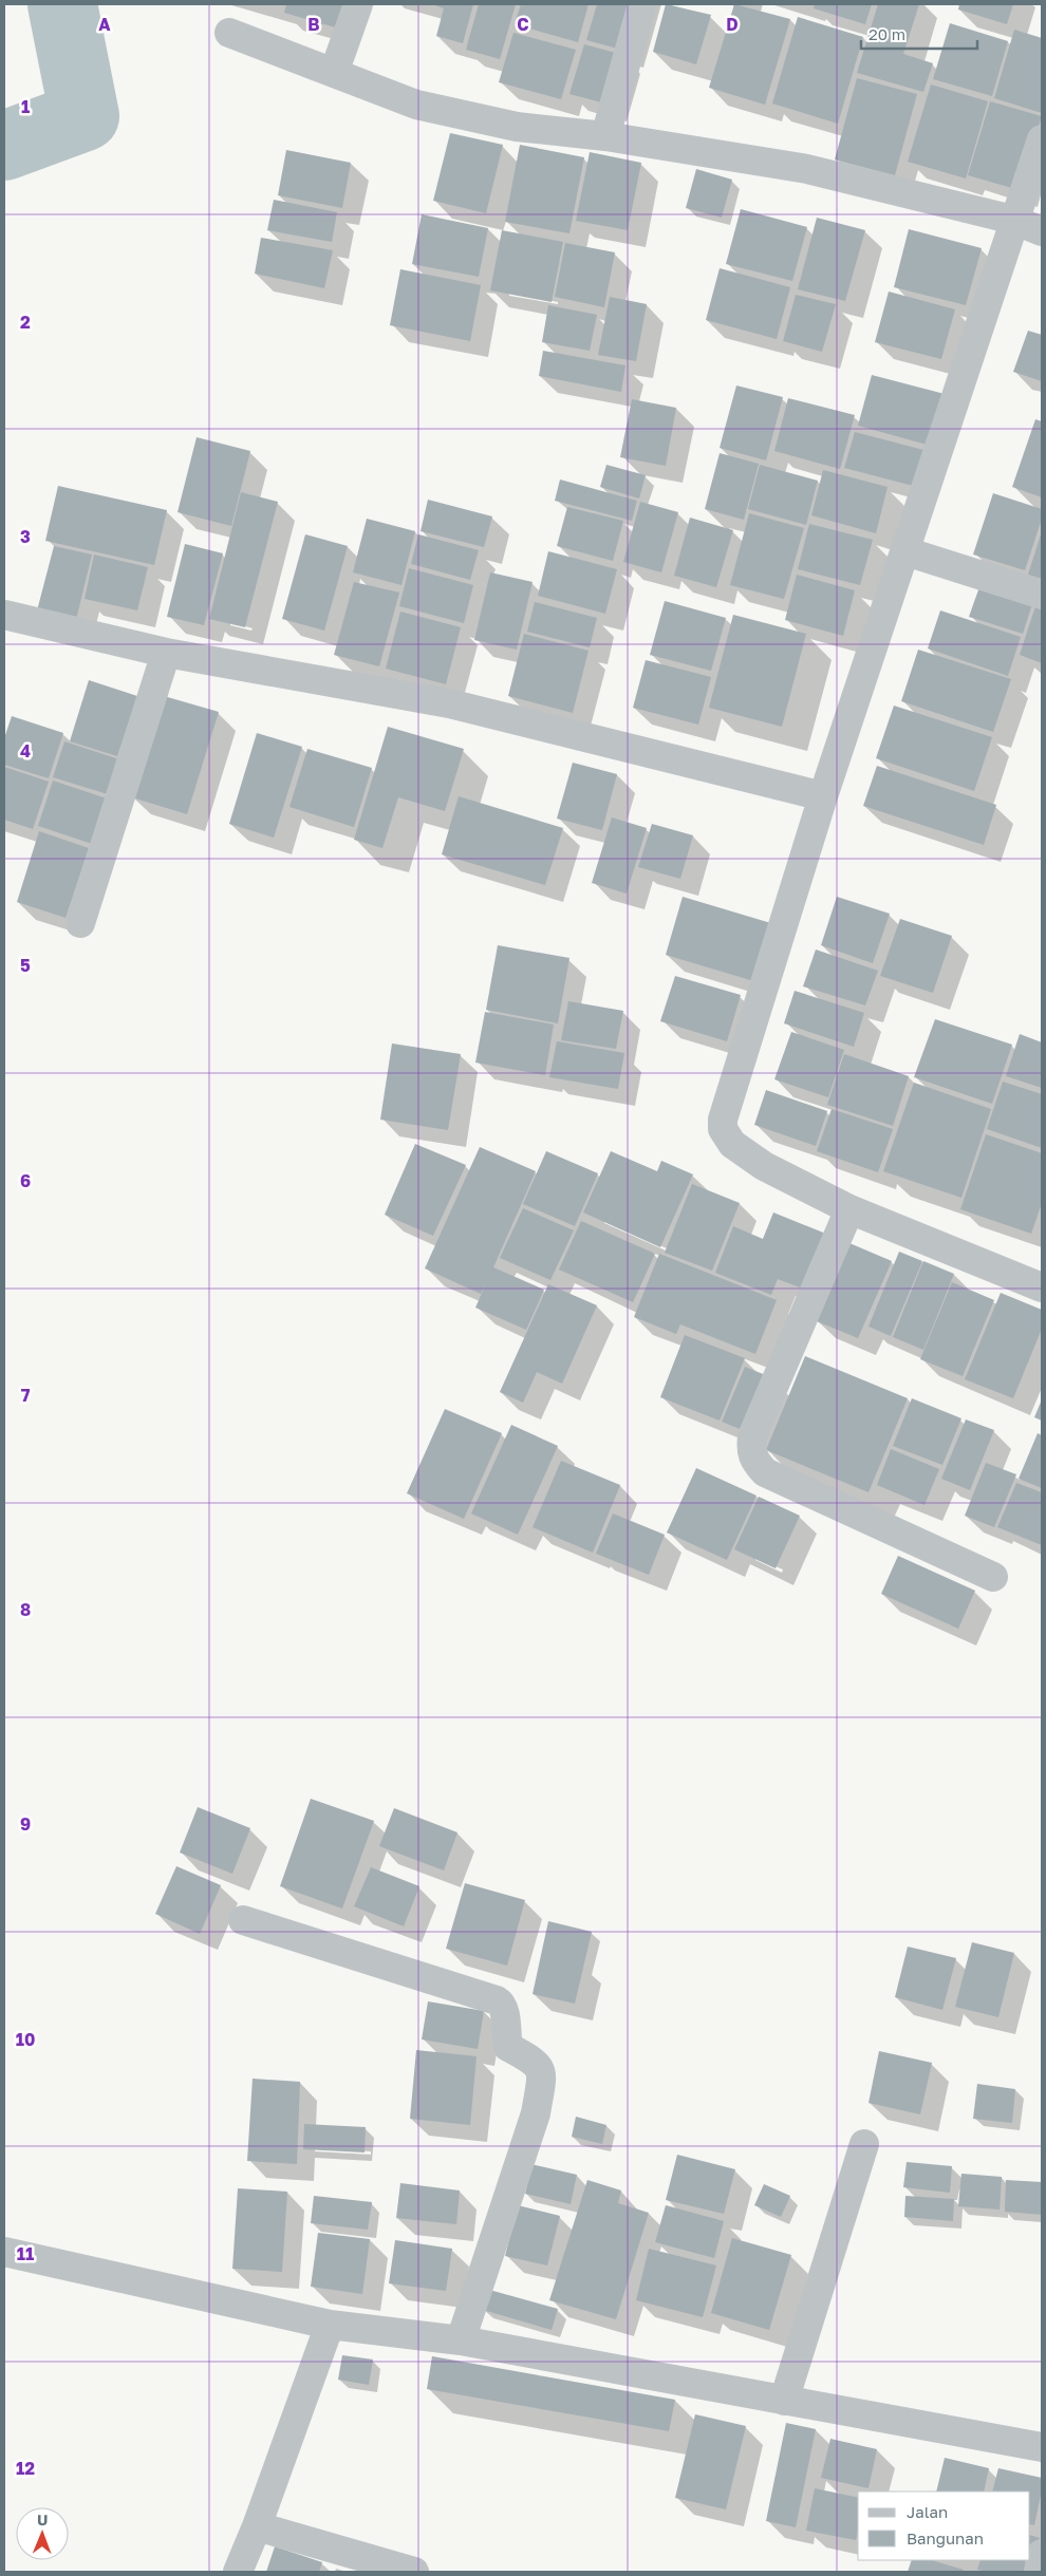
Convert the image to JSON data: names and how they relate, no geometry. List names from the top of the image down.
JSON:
{
  "legend": ["Jalan", "Bangunan"],
  "scale_bar": "20 m",
  "north": "top",
  "grid": {
    "columns": [
      "A",
      "B",
      "C",
      "D"
    ],
    "rows": [
      "1",
      "2",
      "3",
      "4",
      "5",
      "6",
      "7",
      "8",
      "9",
      "10",
      "11",
      "12"
    ]
  }
}
